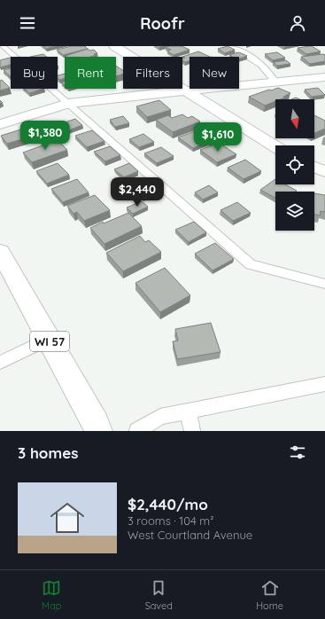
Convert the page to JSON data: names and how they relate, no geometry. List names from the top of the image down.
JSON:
{
  "streets": {
    "street": ["WI 57"]
  },
  "north": "bottom",
  "page": {
    "header": "Roofr",
    "chip": [
      "Buy",
      "Rent",
      "Filters",
      "New"
    ],
    "price": ["$1,380", "$1,610", "$2,440"],
    "heading": "3 homes",
    "list": [
      {
        "name": "$2,440/mo",
        "note": "3 rooms · 104 m² · West Courtland Avenue"
      }
    ],
    "tabs": ["Map", "Saved", "Home"]
  }
}
